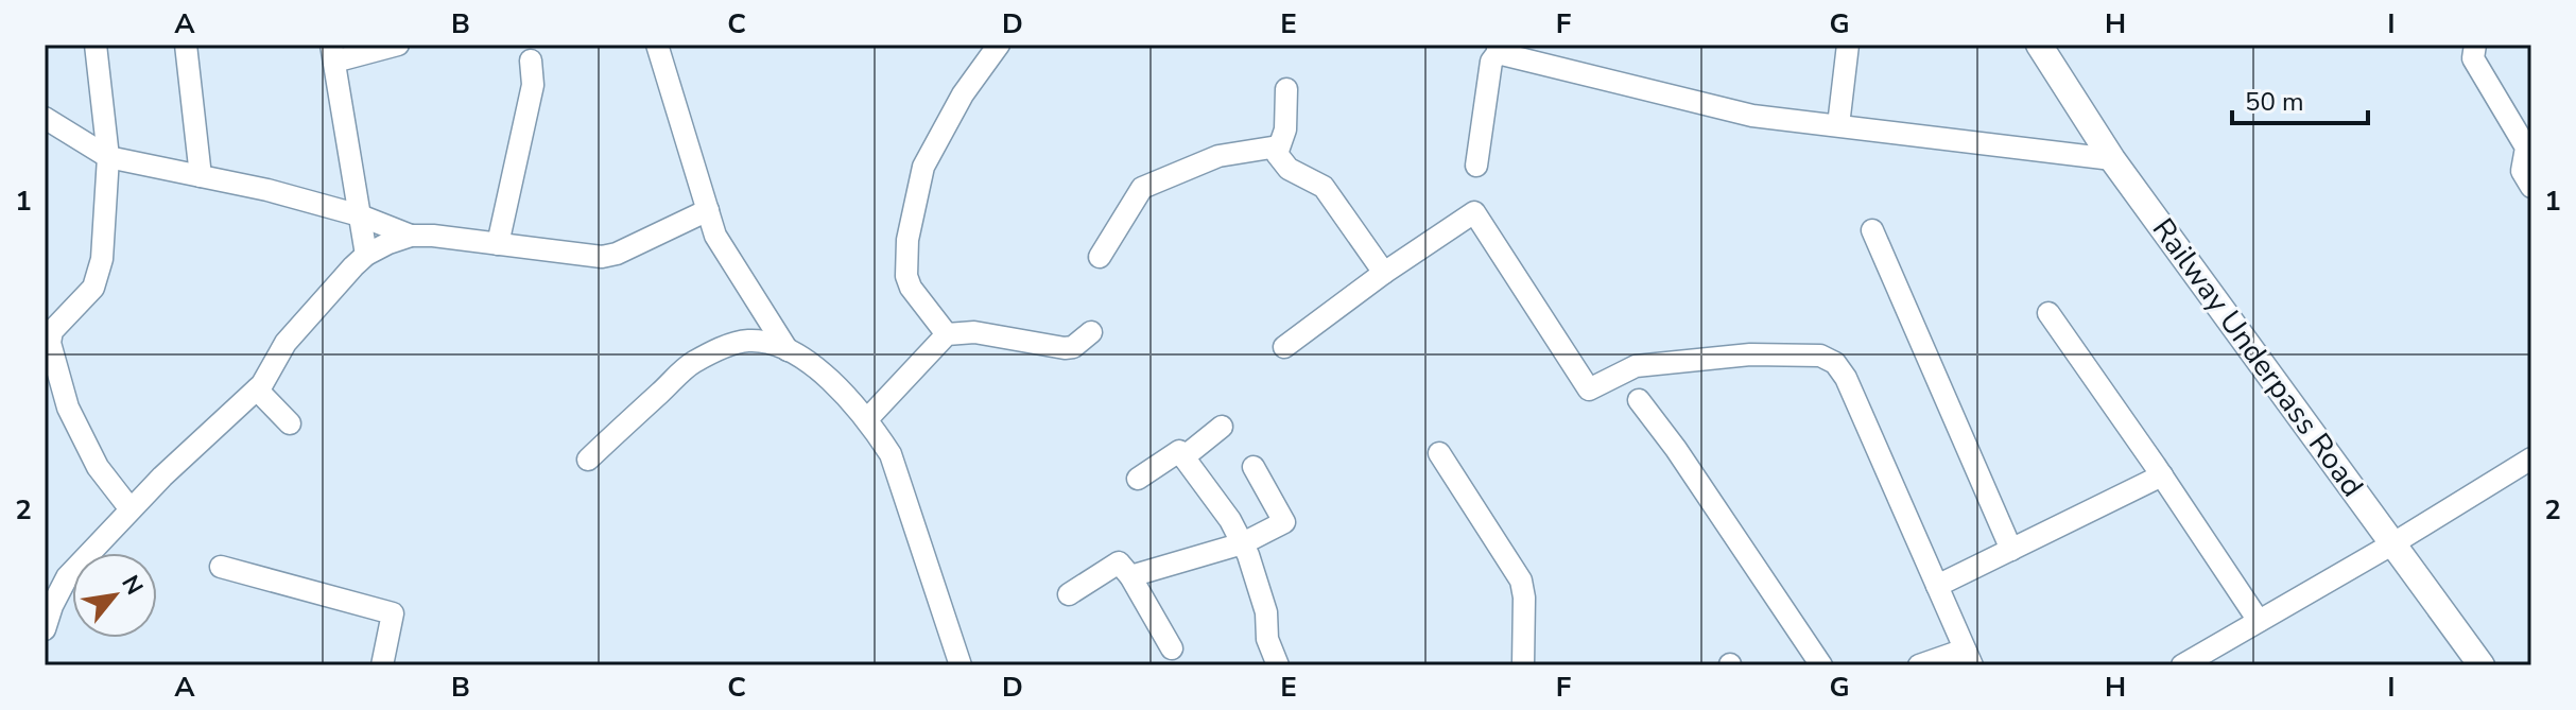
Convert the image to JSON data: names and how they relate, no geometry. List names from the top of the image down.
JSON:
{
  "streets": {
    "street": ["Railway Underpass Road"]
  },
  "scale_bar": "50 m",
  "north": "top right",
  "grid": {
    "columns": [
      "A",
      "B",
      "C",
      "D",
      "E",
      "F",
      "G",
      "H",
      "I"
    ],
    "rows": ["1", "2"]
  }
}
